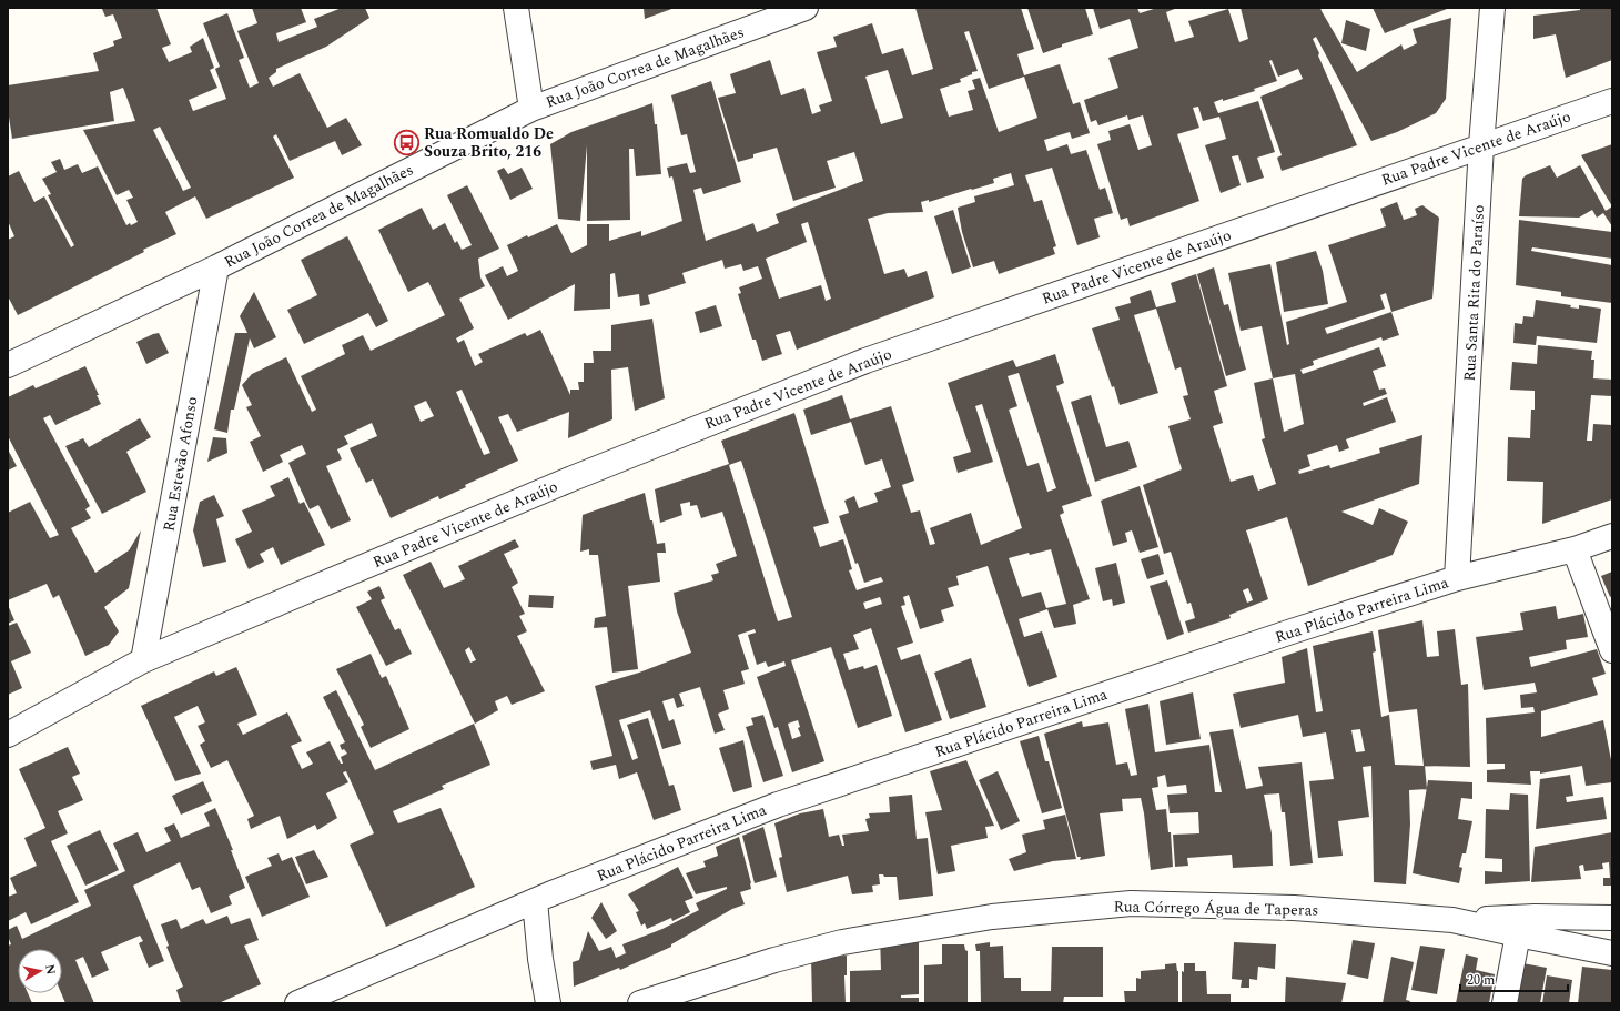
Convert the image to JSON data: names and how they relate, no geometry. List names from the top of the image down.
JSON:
{
  "streets": {
    "street": [
      "Rua João Correa de Magalhães",
      "Rua Padre Vicente de Araújo",
      "Rua Santa Rita do Paraíso",
      "Rua Estevão Afonso",
      "Rua Plácido Parreira Lima",
      "Rua Córrego Água de Taperas"
    ]
  },
  "crossings": [
    ["Rua João Correa de Magalhães", "Rua Estevão Afonso"],
    ["Rua Padre Vicente de Araújo", "Rua Santa Rita do Paraíso"],
    ["Rua Padre Vicente de Araújo", "Rua Estevão Afonso"],
    ["Rua Santa Rita do Paraíso", "Rua Plácido Parreira Lima"]
  ],
  "places": {
    "bus stop": ["Rua Romualdo De Souza Brito, 216"]
  },
  "scale_bar": "20 m",
  "north": "right"
}
